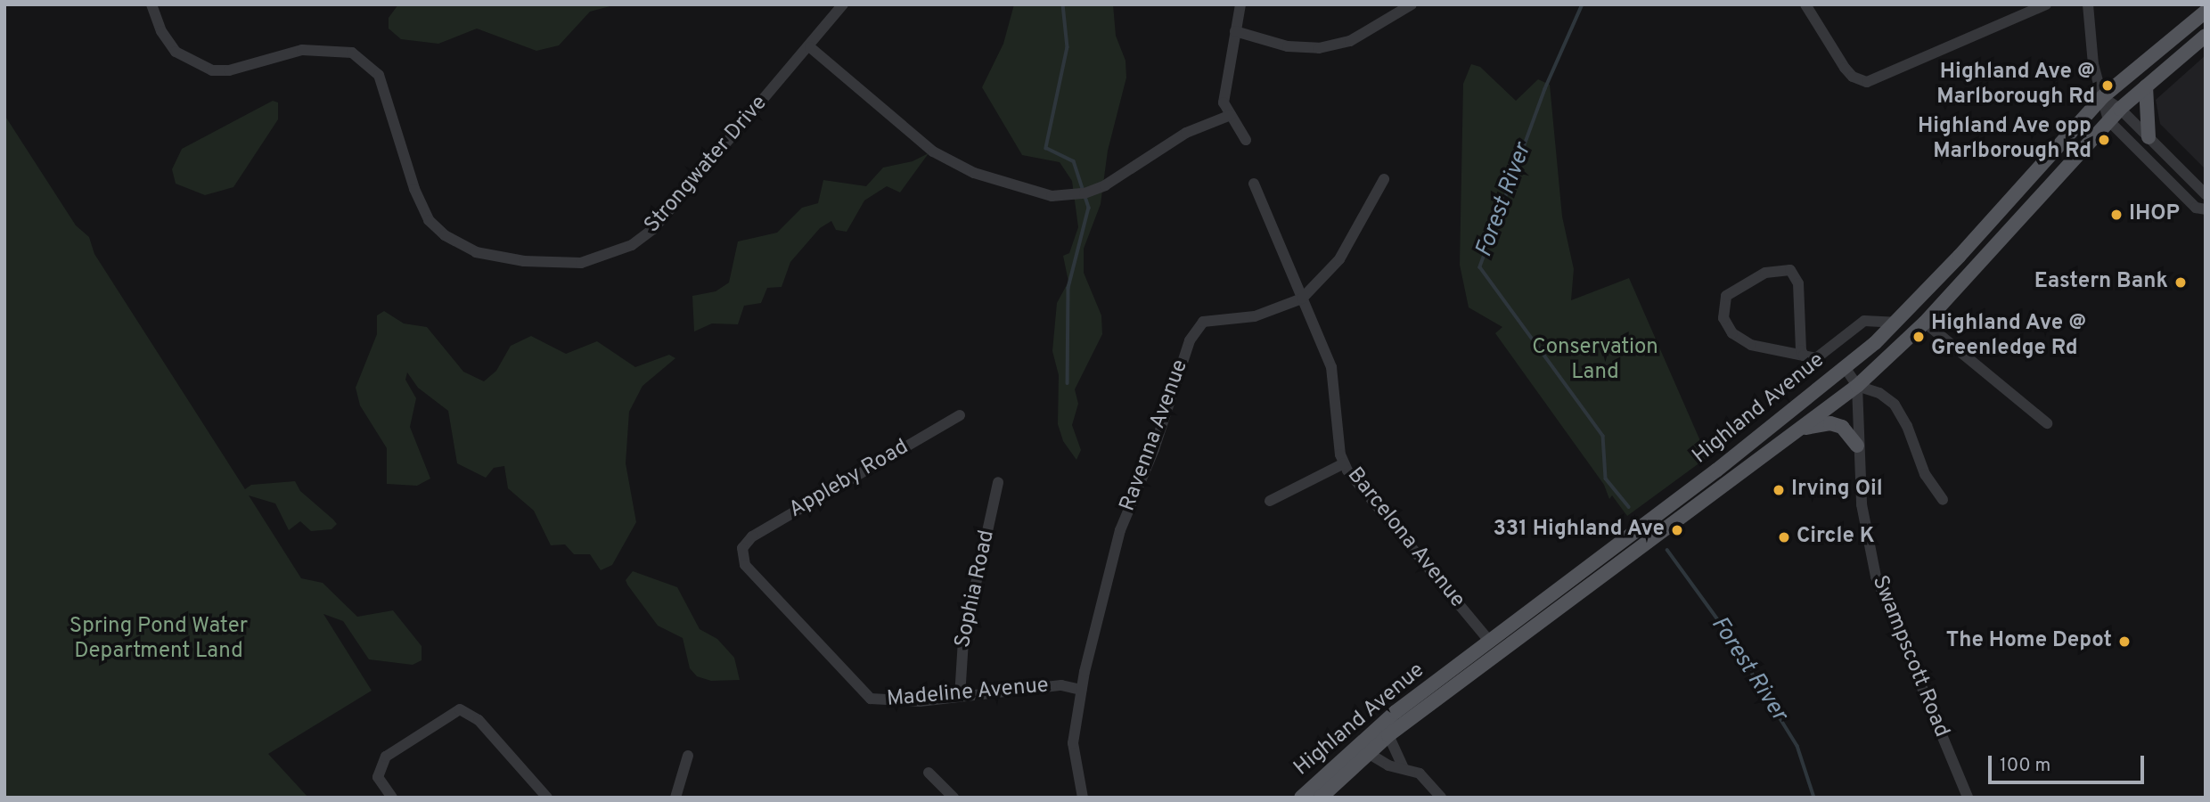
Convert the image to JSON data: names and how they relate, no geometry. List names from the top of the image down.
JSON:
{
  "streets": {
    "main road": ["Highland Avenue"],
    "street": [
      "Strongwater Drive",
      "Ravenna Avenue",
      "Appleby Road",
      "Barcelona Avenue",
      "Sophia Road",
      "Swampscott Road",
      "Madeline Avenue"
    ]
  },
  "crossings": [
    ["Highland Avenue", "Barcelona Avenue"],
    ["Highland Avenue", "Swampscott Road"],
    ["Ravenna Avenue", "Barcelona Avenue"],
    ["Ravenna Avenue", "Madeline Avenue"],
    ["Appleby Road", "Madeline Avenue"],
    ["Sophia Road", "Madeline Avenue"]
  ],
  "water": ["Forest River"],
  "parks": ["Conservation Land", "Spring Pond Water Department Land"],
  "places": [
    "Highland Ave @ Marlborough Rd",
    "Highland Ave opp Marlborough Rd",
    "IHOP",
    "Eastern Bank",
    "Highland Ave @ Greenledge Rd",
    "Irving Oil",
    "331 Highland Ave",
    "Circle K",
    "The Home Depot"
  ],
  "scale_bar": "100 m"
}
